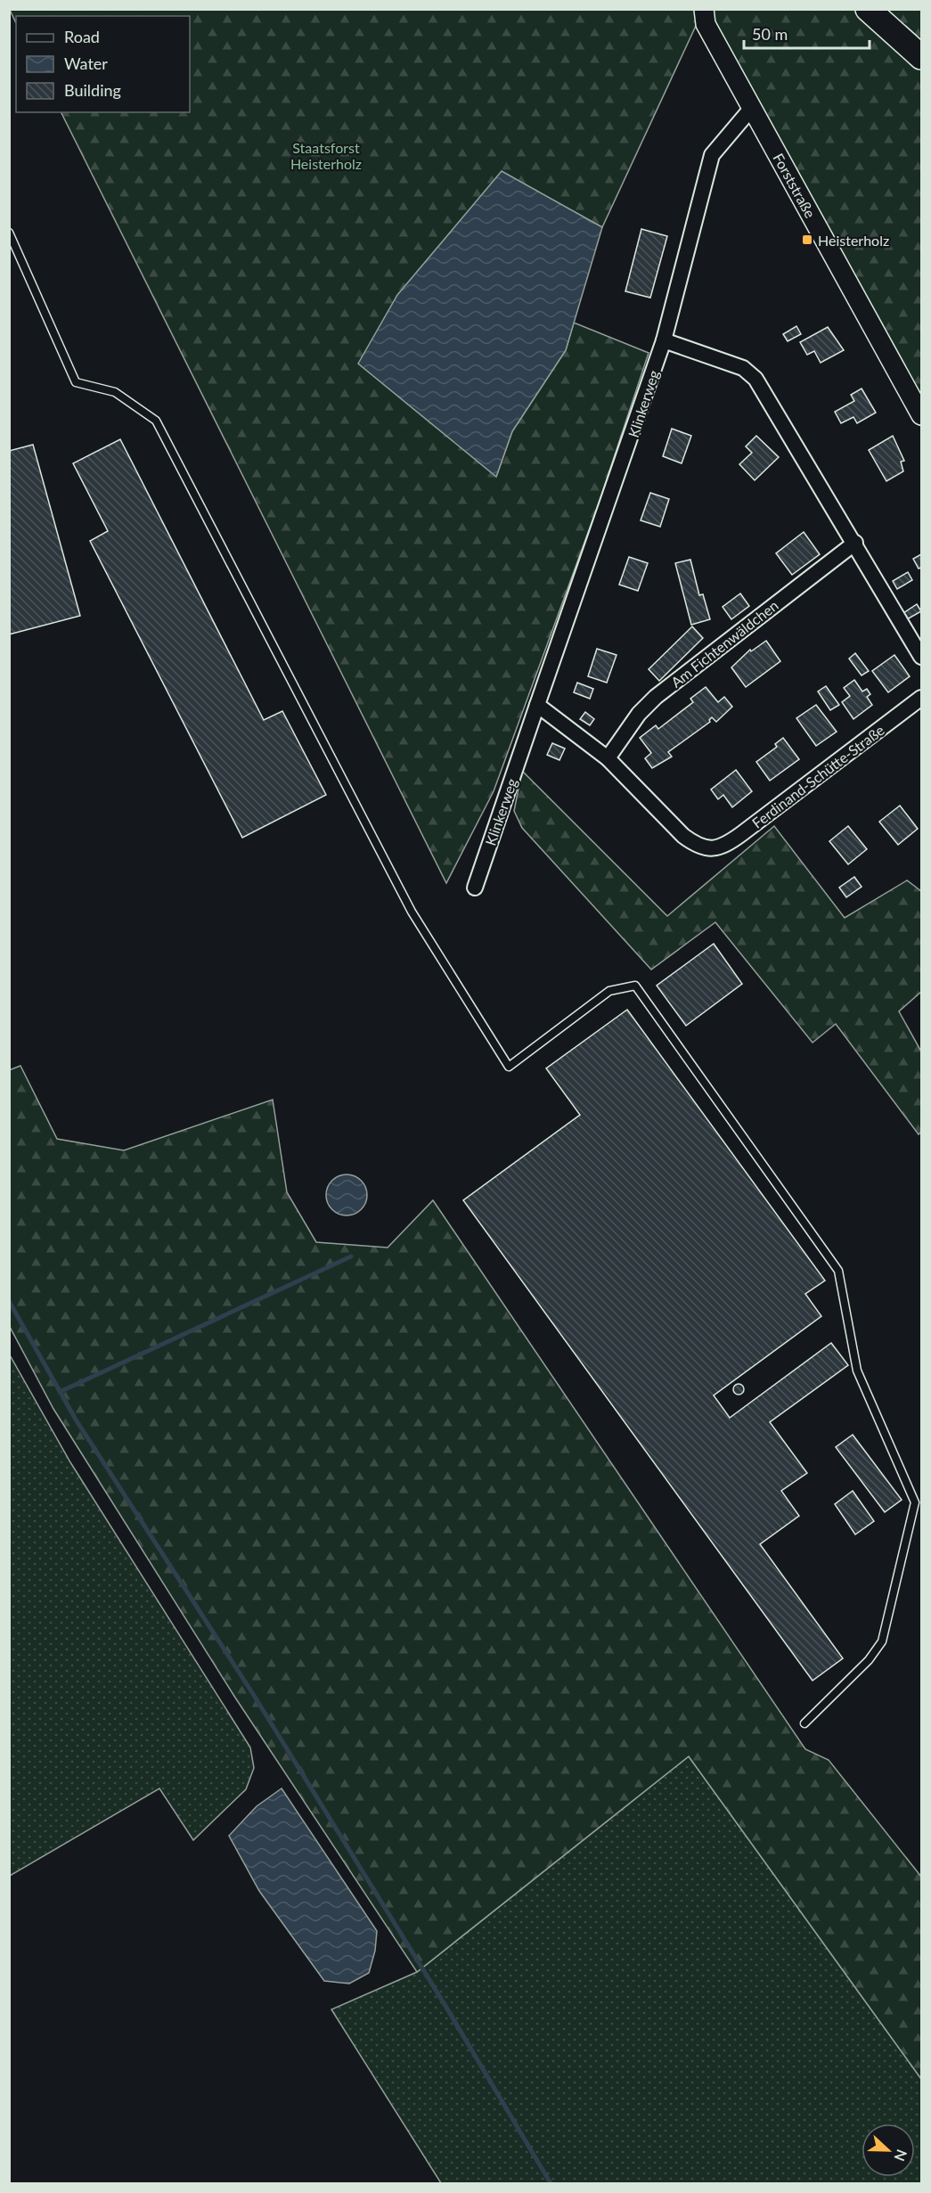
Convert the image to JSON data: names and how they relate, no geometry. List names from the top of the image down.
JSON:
{
  "streets": {
    "street": [
      "Forststraße",
      "Klinkerweg",
      "Am Fichtenwäldchen",
      "Ferdinand-Schütte-Straße"
    ]
  },
  "crossings": [
    ["Forststraße", "Klinkerweg"],
    ["Am Fichtenwäldchen", "Ferdinand-Schütte-Straße"]
  ],
  "parks": ["Staatsforst Heisterholz"],
  "places": {
    "transit": ["Heisterholz"]
  },
  "legend": ["Road", "Water", "Building"],
  "scale_bar": "50 m",
  "north": "right"
}
